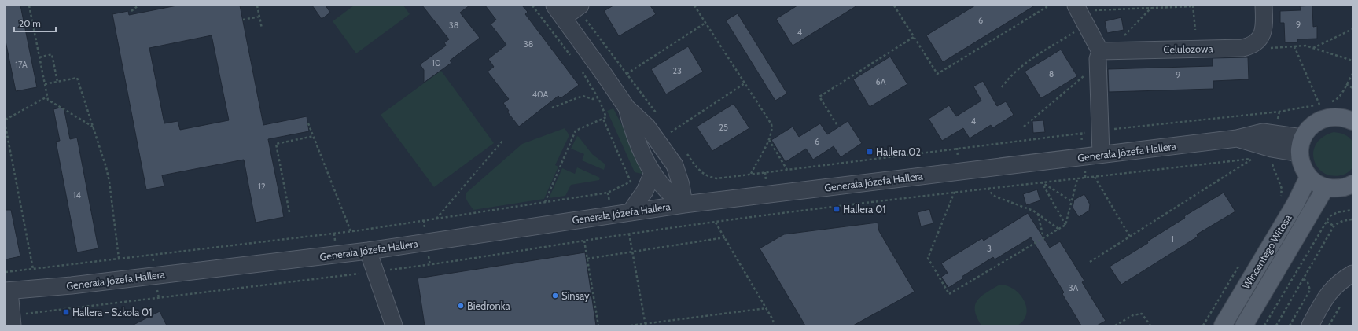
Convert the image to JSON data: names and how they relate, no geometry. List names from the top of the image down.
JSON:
{
  "streets": {
    "main road": ["Wincentego Witosa"],
    "street": ["Celulozowa", "Generała Józefa Hallera"]
  },
  "places": {
    "transit": ["Hallera 02", "Hallera 01", "Hallera - Szkoła 01"],
    "other": ["Sinsay", "Biedronka"]
  },
  "house_numbers": [
    "6",
    "9",
    "38",
    "4",
    "38",
    "10",
    "17A",
    "23",
    "8",
    "9",
    "6A",
    "40A",
    "4",
    "25",
    "6",
    "12",
    "14",
    "1",
    "3",
    "3A"
  ],
  "scale_bar": "20 m"
}
